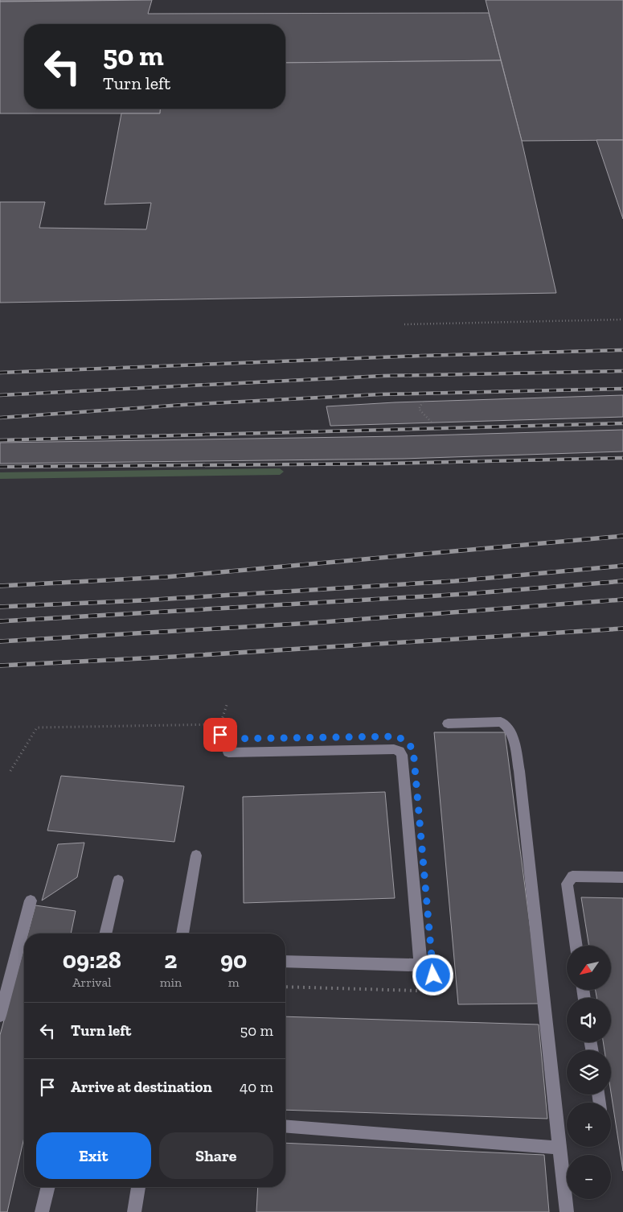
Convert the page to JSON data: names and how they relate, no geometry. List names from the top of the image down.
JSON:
{
  "north": "bottom left",
  "page": {
    "turn": ["50 m", "Turn left"],
    "eta": [
      "09:28",
      "Arrival",
      "2",
      "min",
      "90",
      "m"
    ],
    "map_buttons": ["+", "−"],
    "list": [
      {
        "name": "Turn left",
        "value": "50 m"
      },
      {
        "name": "Arrive at destination",
        "value": "40 m"
      }
    ],
    "buttons": ["Exit", "Share"]
  }
}
